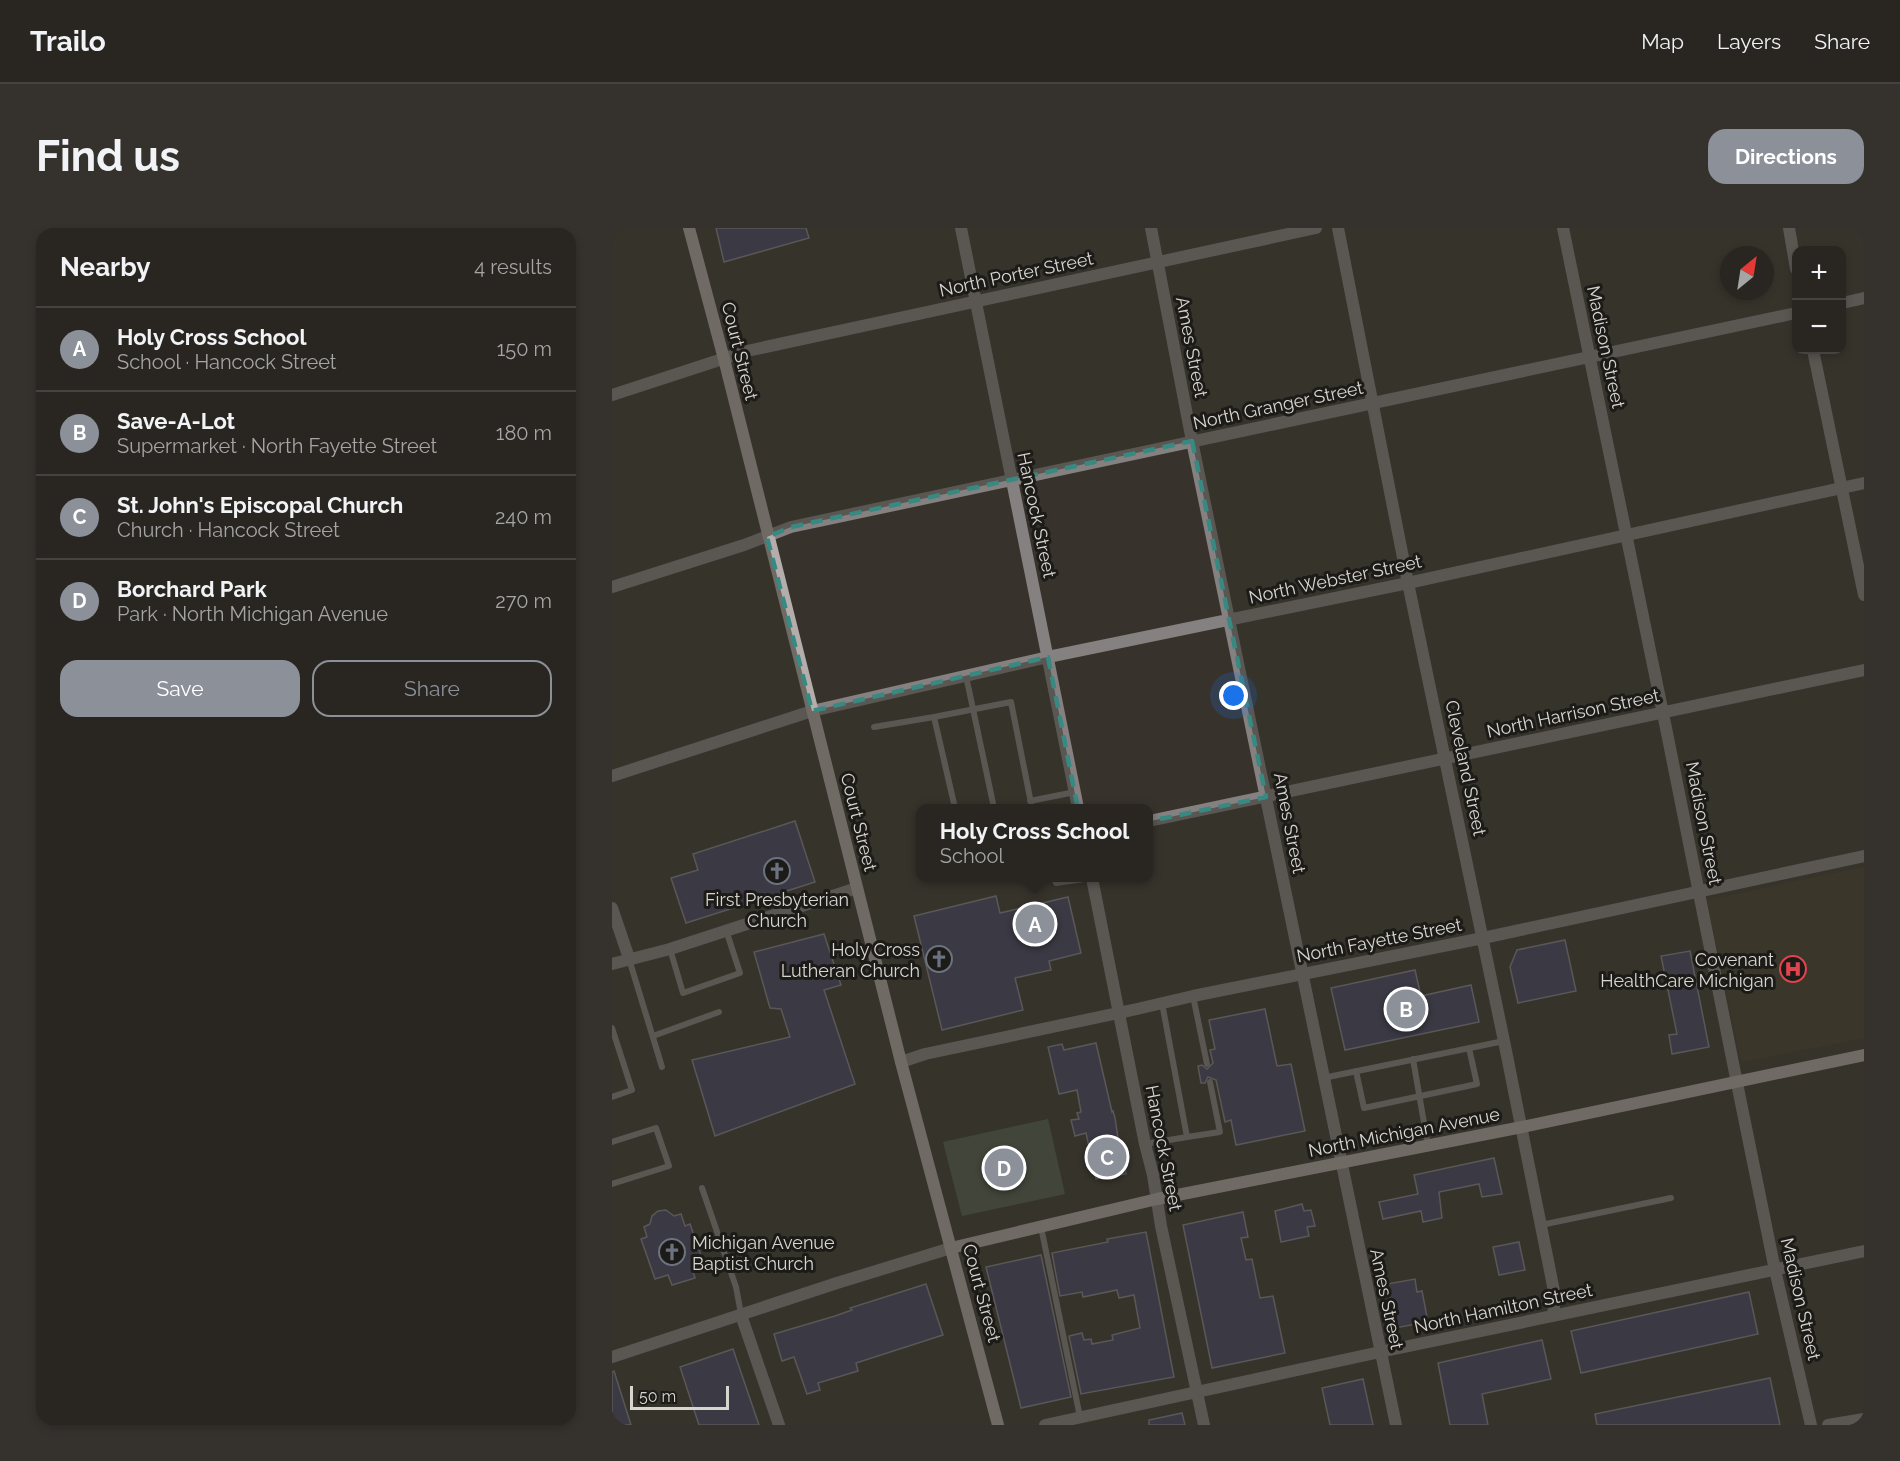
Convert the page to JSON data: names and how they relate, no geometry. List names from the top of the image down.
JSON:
{
  "streets": {
    "main road": ["Court Street", "North Michigan Avenue"],
    "street": [
      "North Porter Street",
      "Ames Street",
      "Madison Street",
      "North Granger Street",
      "Hancock Street",
      "North Webster Street",
      "North Harrison Street",
      "Cleveland Street",
      "North Fayette Street",
      "North Hamilton Street"
    ]
  },
  "crossings": [
    ["North Porter Street", "Ames Street"],
    ["North Porter Street", "Court Street"],
    ["North Porter Street", "Hancock Street"],
    ["Ames Street", "North Granger Street"],
    ["Ames Street", "North Webster Street"],
    ["Ames Street", "North Harrison Street"],
    ["Ames Street", "North Fayette Street"],
    ["Ames Street", "North Michigan Avenue"],
    ["Ames Street", "North Hamilton Street"],
    ["Madison Street", "North Granger Street"],
    ["Madison Street", "North Webster Street"],
    ["Madison Street", "North Harrison Street"],
    ["Madison Street", "North Fayette Street"],
    ["Madison Street", "North Michigan Avenue"],
    ["Madison Street", "North Hamilton Street"],
    ["Court Street", "North Granger Street"],
    ["Court Street", "North Webster Street"],
    ["Court Street", "North Fayette Street"],
    ["Court Street", "North Michigan Avenue"],
    ["North Granger Street", "Hancock Street"],
    ["North Granger Street", "Cleveland Street"],
    ["Hancock Street", "North Webster Street"],
    ["Hancock Street", "North Fayette Street"],
    ["Hancock Street", "North Michigan Avenue"],
    ["Hancock Street", "North Hamilton Street"],
    ["North Webster Street", "Cleveland Street"],
    ["North Harrison Street", "Cleveland Street"],
    ["Cleveland Street", "North Fayette Street"],
    ["Cleveland Street", "North Michigan Avenue"],
    ["Cleveland Street", "North Hamilton Street"]
  ],
  "places": {
    "church": ["First Presbyterian Church", "Holy Cross Lutheran Church", "Michigan Avenue Baptist Church"],
    "hospital": ["Covenant HealthCare Michigan"]
  },
  "scale_bar": "50 m",
  "north": "top right",
  "page": {
    "header": "Trailo",
    "nav": ["Map", "Layers", "Share"],
    "buttons": [
      "Directions",
      ["Save", "Share"]
    ],
    "title": "Find us",
    "heading": ["Nearby", "4 results"],
    "map_buttons": ["+", "−"],
    "list": [
      {
        "mark": "A",
        "name": "Holy Cross School",
        "note": "School · Hancock Street",
        "value": "150 m"
      },
      {
        "mark": "B",
        "name": "Save-A-Lot",
        "note": "Supermarket · North Fayette Street",
        "value": "180 m"
      },
      {
        "mark": "C",
        "name": "St. John's Episcopal Church",
        "note": "Church · Hancock Street",
        "value": "240 m"
      },
      {
        "mark": "D",
        "name": "Borchard Park",
        "note": "Park · North Michigan Avenue",
        "value": "270 m"
      }
    ],
    "popup": ["Holy Cross School", "School"],
    "pins": [
      "A",
      "B",
      "C",
      "D"
    ],
    "scale": "50 m"
  }
}
